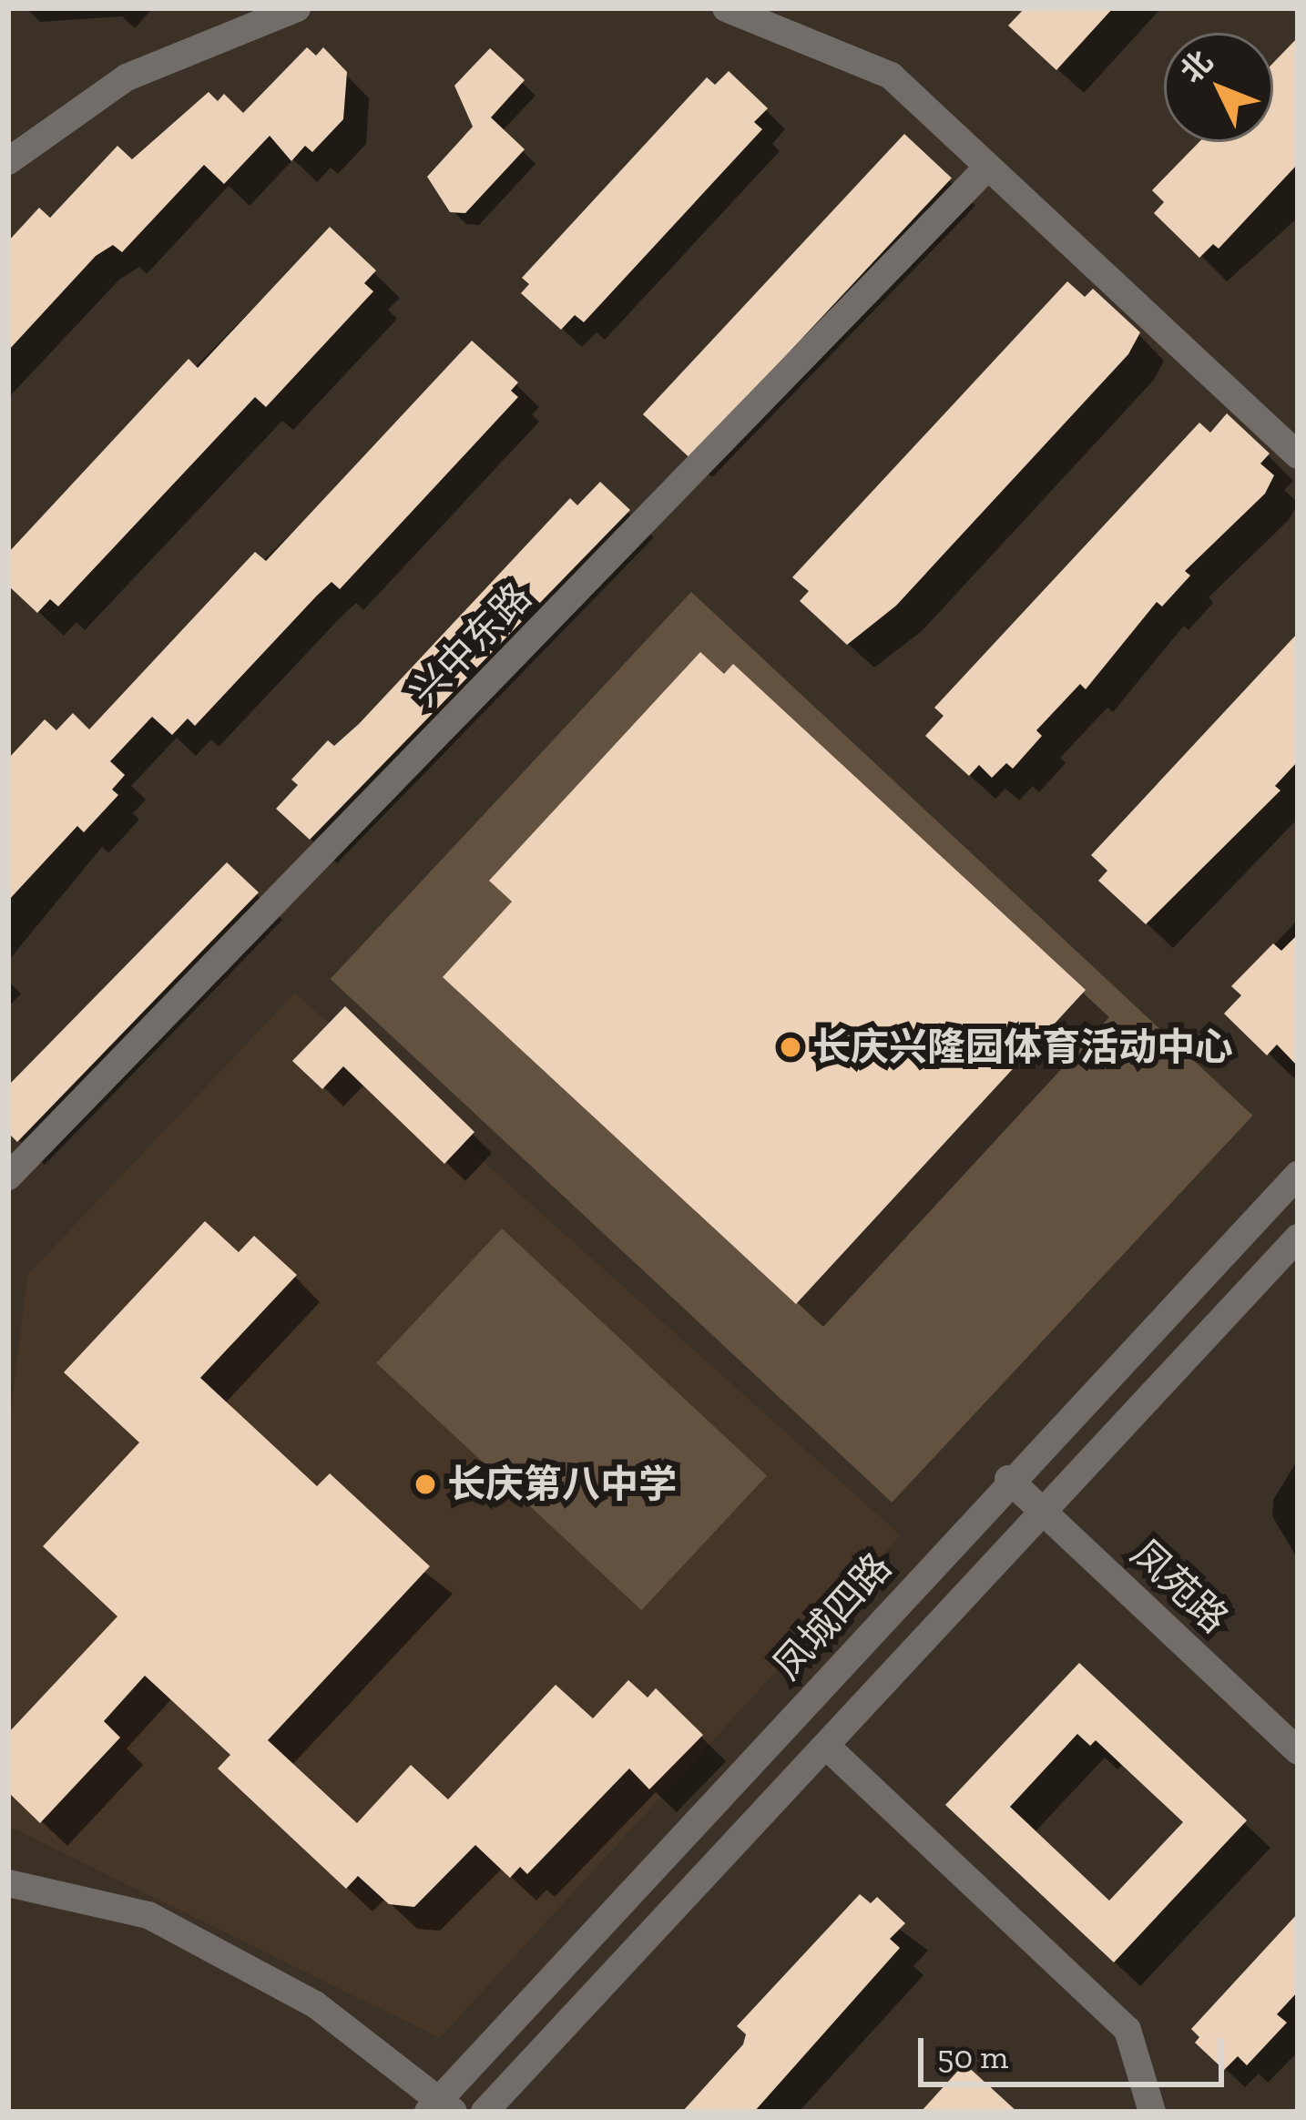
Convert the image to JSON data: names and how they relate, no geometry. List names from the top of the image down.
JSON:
{
  "streets": {
    "street": ["兴中东路", "凤苑路", "凤城四路"]
  },
  "crossings": [
    ["凤苑路", "凤城四路"]
  ],
  "places": ["长庆兴隆园体育活动中心", "长庆第八中学"],
  "scale_bar": "50 m",
  "north": "top left"
}
